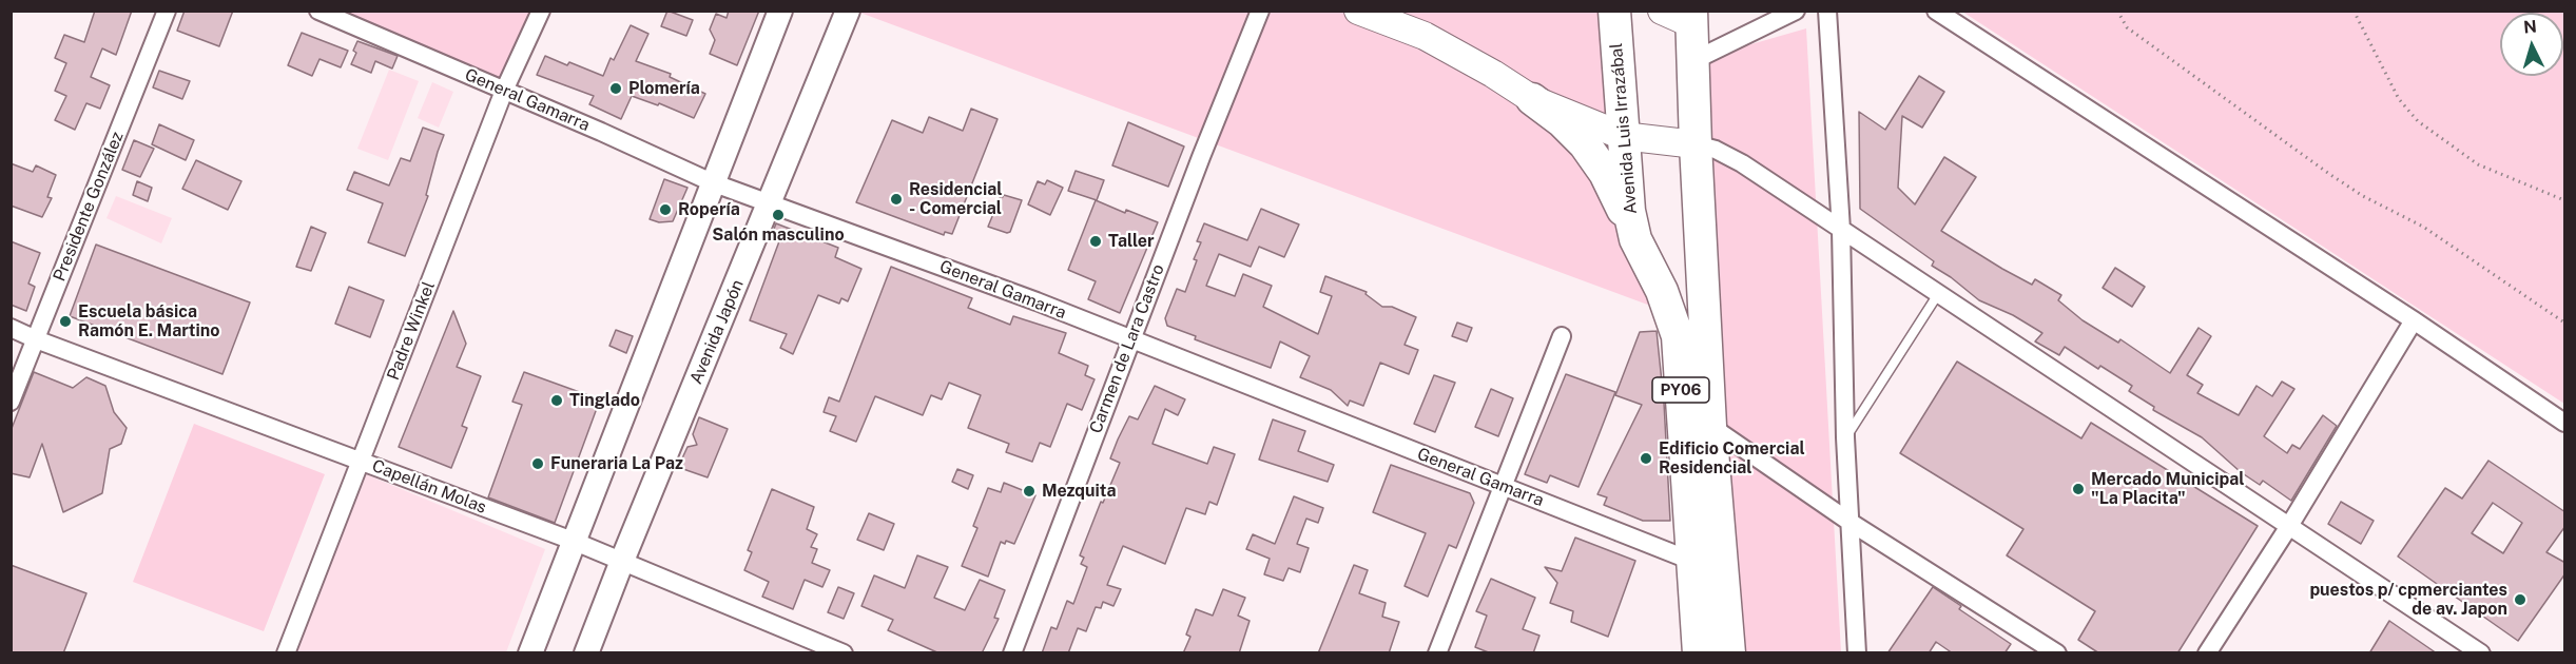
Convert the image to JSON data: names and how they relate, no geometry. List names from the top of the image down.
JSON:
{
  "streets": {
    "highway": ["Avenida Luis Irrazábal", "PY06"],
    "main road": ["Avenida Japón"],
    "street": [
      "General Gamarra",
      "Presidente González",
      "Padre Winkel",
      "Carmen de Lara Castro",
      "Capellán Molas"
    ]
  },
  "crossings": [
    ["General Gamarra", "Avenida Luis Irrazábal"],
    ["General Gamarra", "Padre Winkel"],
    ["General Gamarra", "Avenida Japón"],
    ["General Gamarra", "Carmen de Lara Castro"],
    ["Presidente González", "Capellán Molas"],
    ["Padre Winkel", "Capellán Molas"],
    ["Avenida Japón", "Capellán Molas"]
  ],
  "places": [
    "Plomería",
    "Residencial - Comercial",
    "Ropería",
    "Salón masculino",
    "Taller",
    "Escuela básica Ramón E. Martino",
    "Tinglado",
    "Edificio Comercial Residencial",
    "Funeraria La Paz",
    "Mercado Municipal \"La Placita\"",
    "Mezquita",
    "puestos p/ cpmerciantes de av. Japon"
  ],
  "north": "top"
}
